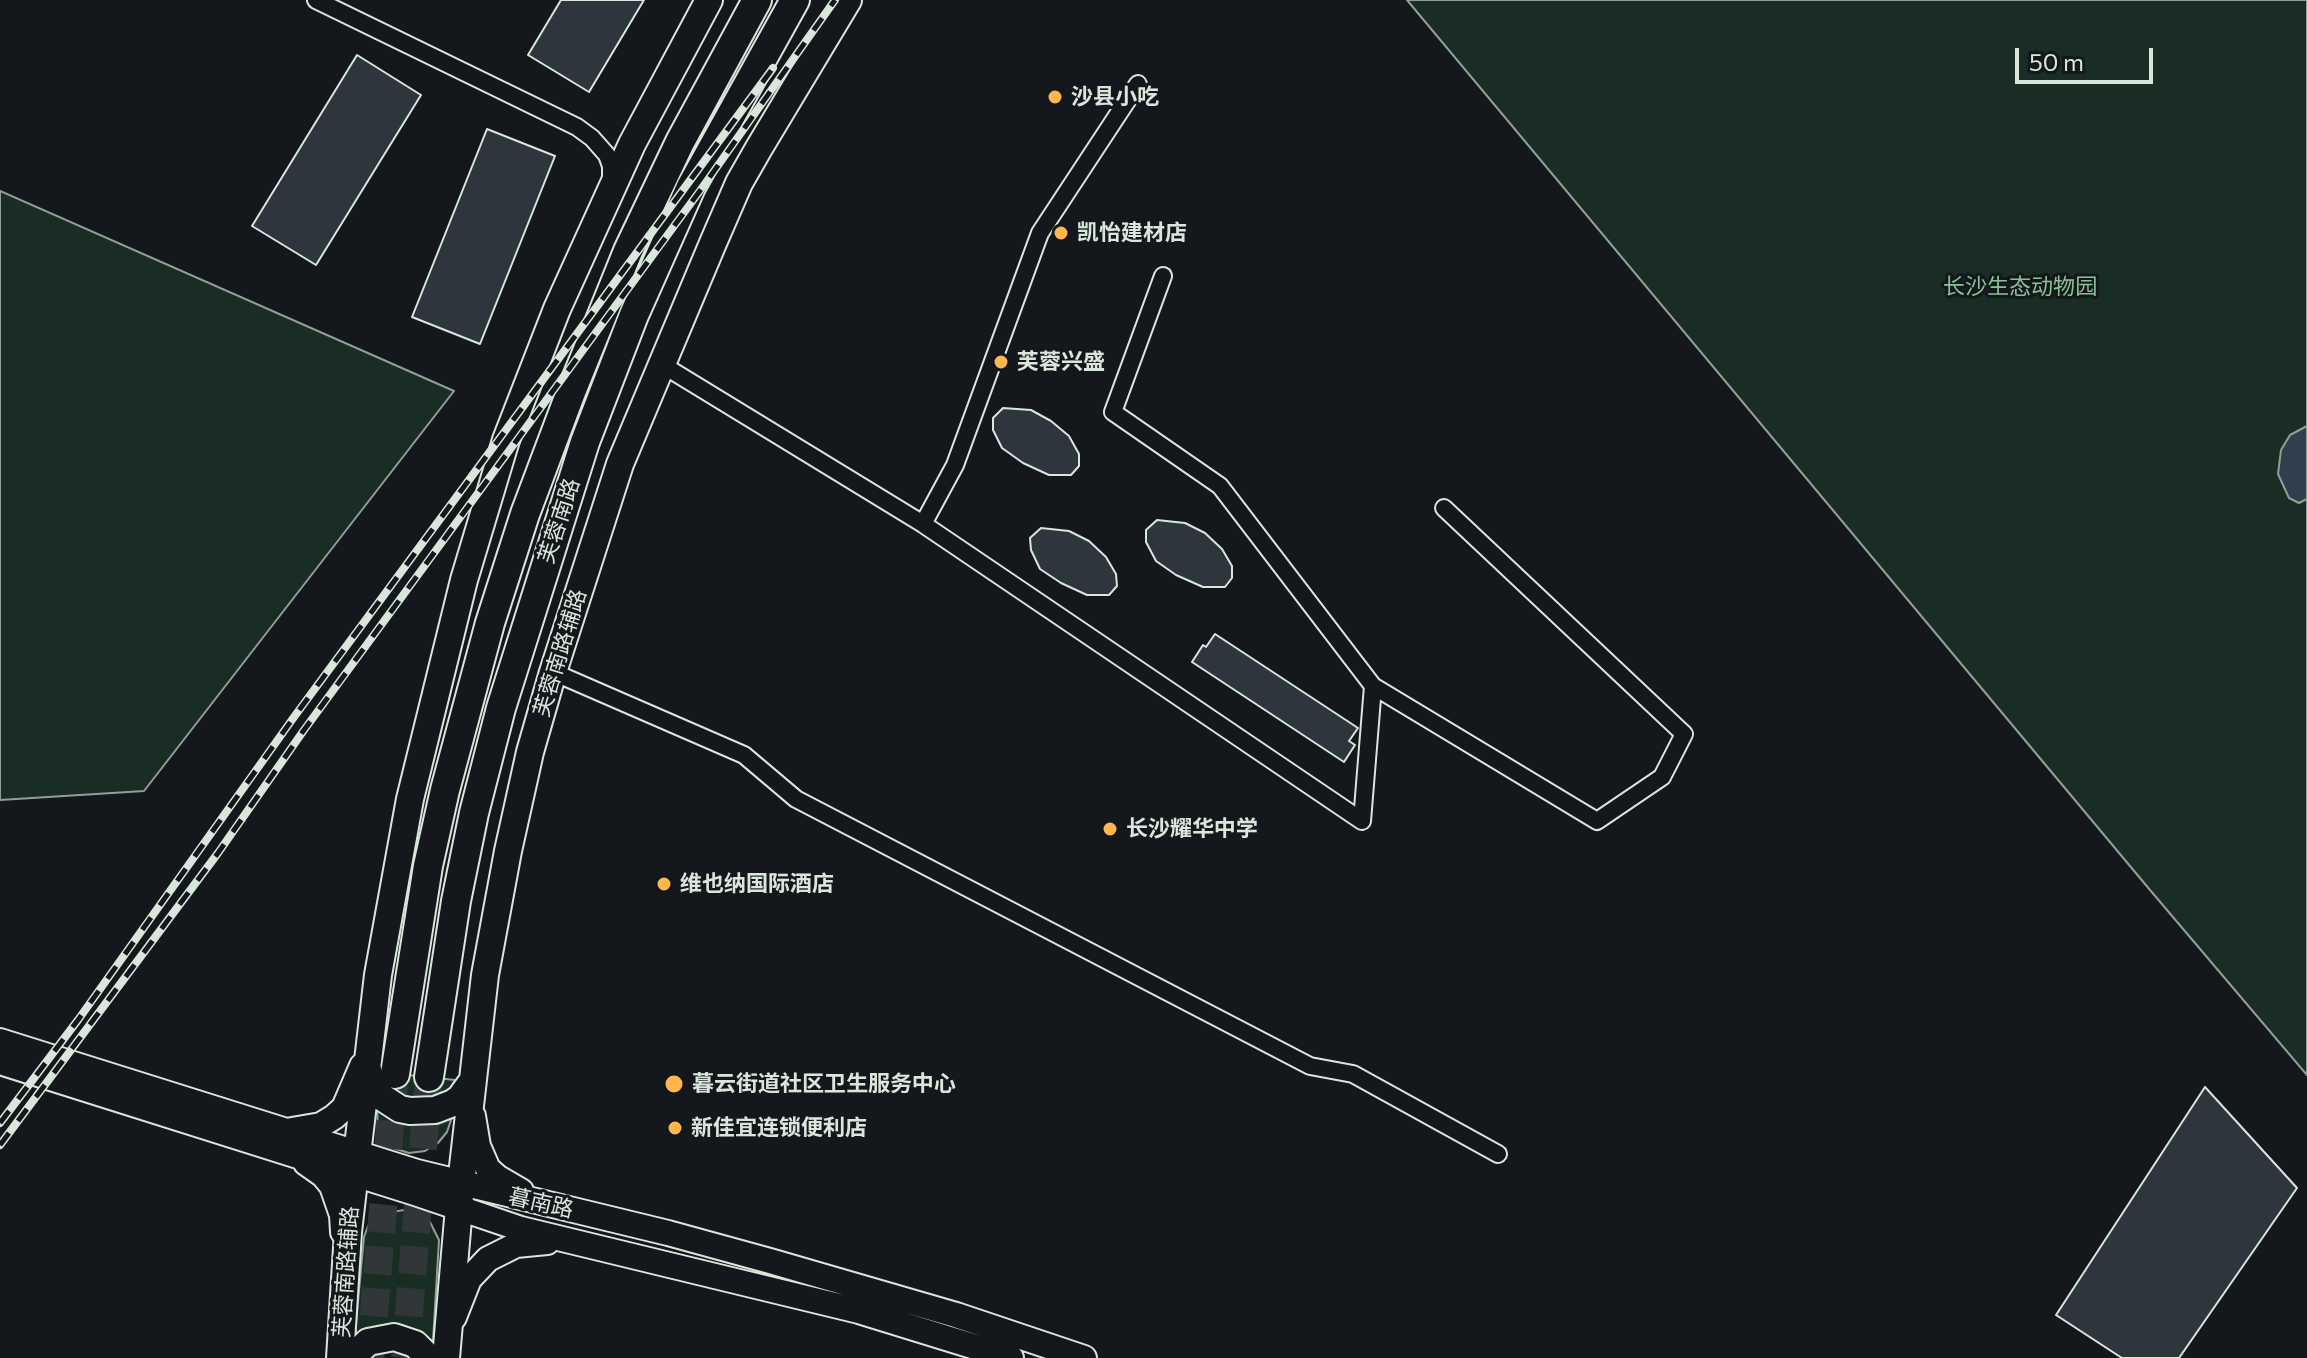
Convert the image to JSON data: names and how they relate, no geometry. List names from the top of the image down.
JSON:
{
  "streets": {
    "highway": ["芙蓉南路"],
    "main road": ["芙蓉南路辅路", "暮南路"]
  },
  "crossings": [
    ["芙蓉南路辅路", "暮南路"]
  ],
  "parks": ["长沙生态动物园"],
  "places": [
    "沙县小吃",
    "凯怡建材店",
    "芙蓉兴盛",
    "长沙耀华中学",
    "维也纳国际酒店",
    "暮云街道社区卫生服务中心",
    "新佳宜连锁便利店"
  ],
  "scale_bar": "50 m"
}
